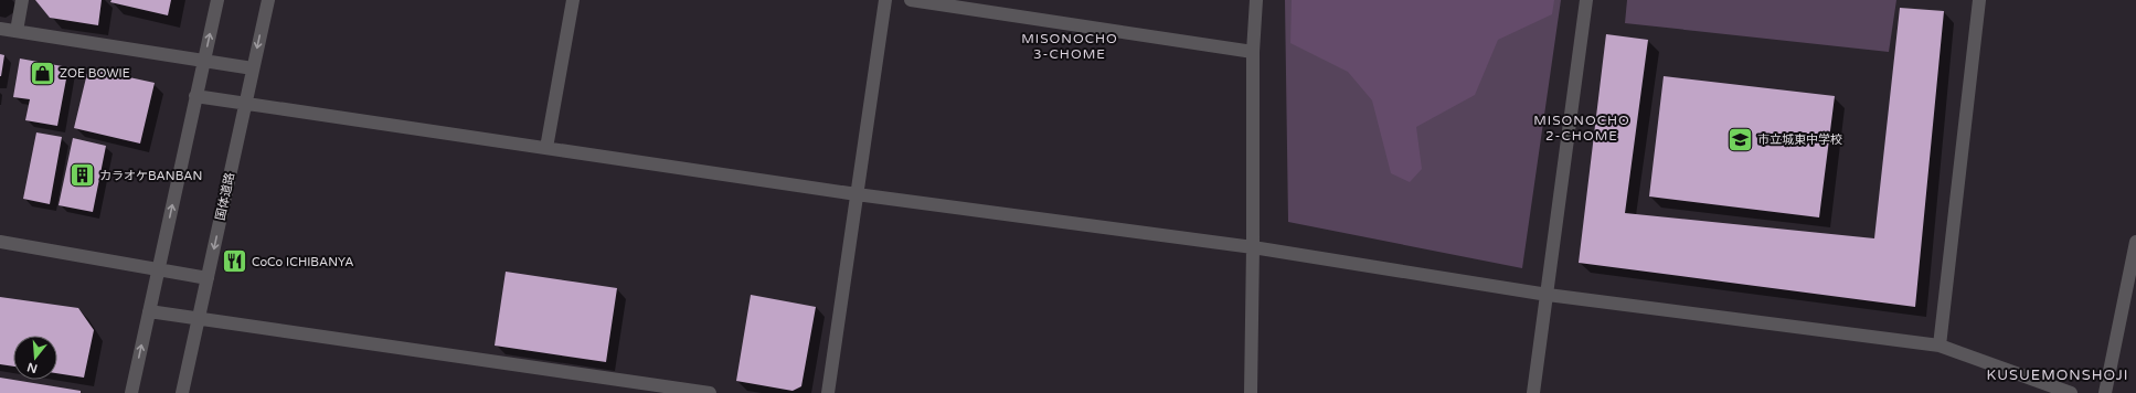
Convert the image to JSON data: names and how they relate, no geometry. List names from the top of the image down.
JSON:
{
  "streets": {
    "street": ["国体道路"]
  },
  "districts": ["MISONOCHO 3-CHOME", "MISONOCHO 2-CHOME", "KUSUEMONSHOJI"],
  "places": {
    "shop": ["ZOE BOWIE"],
    "school or university": ["市立城東中学校"],
    "building": ["カラオケBANBAN"],
    "restaurant": ["CoCo ICHIBANYA"]
  },
  "north": "bottom"
}
